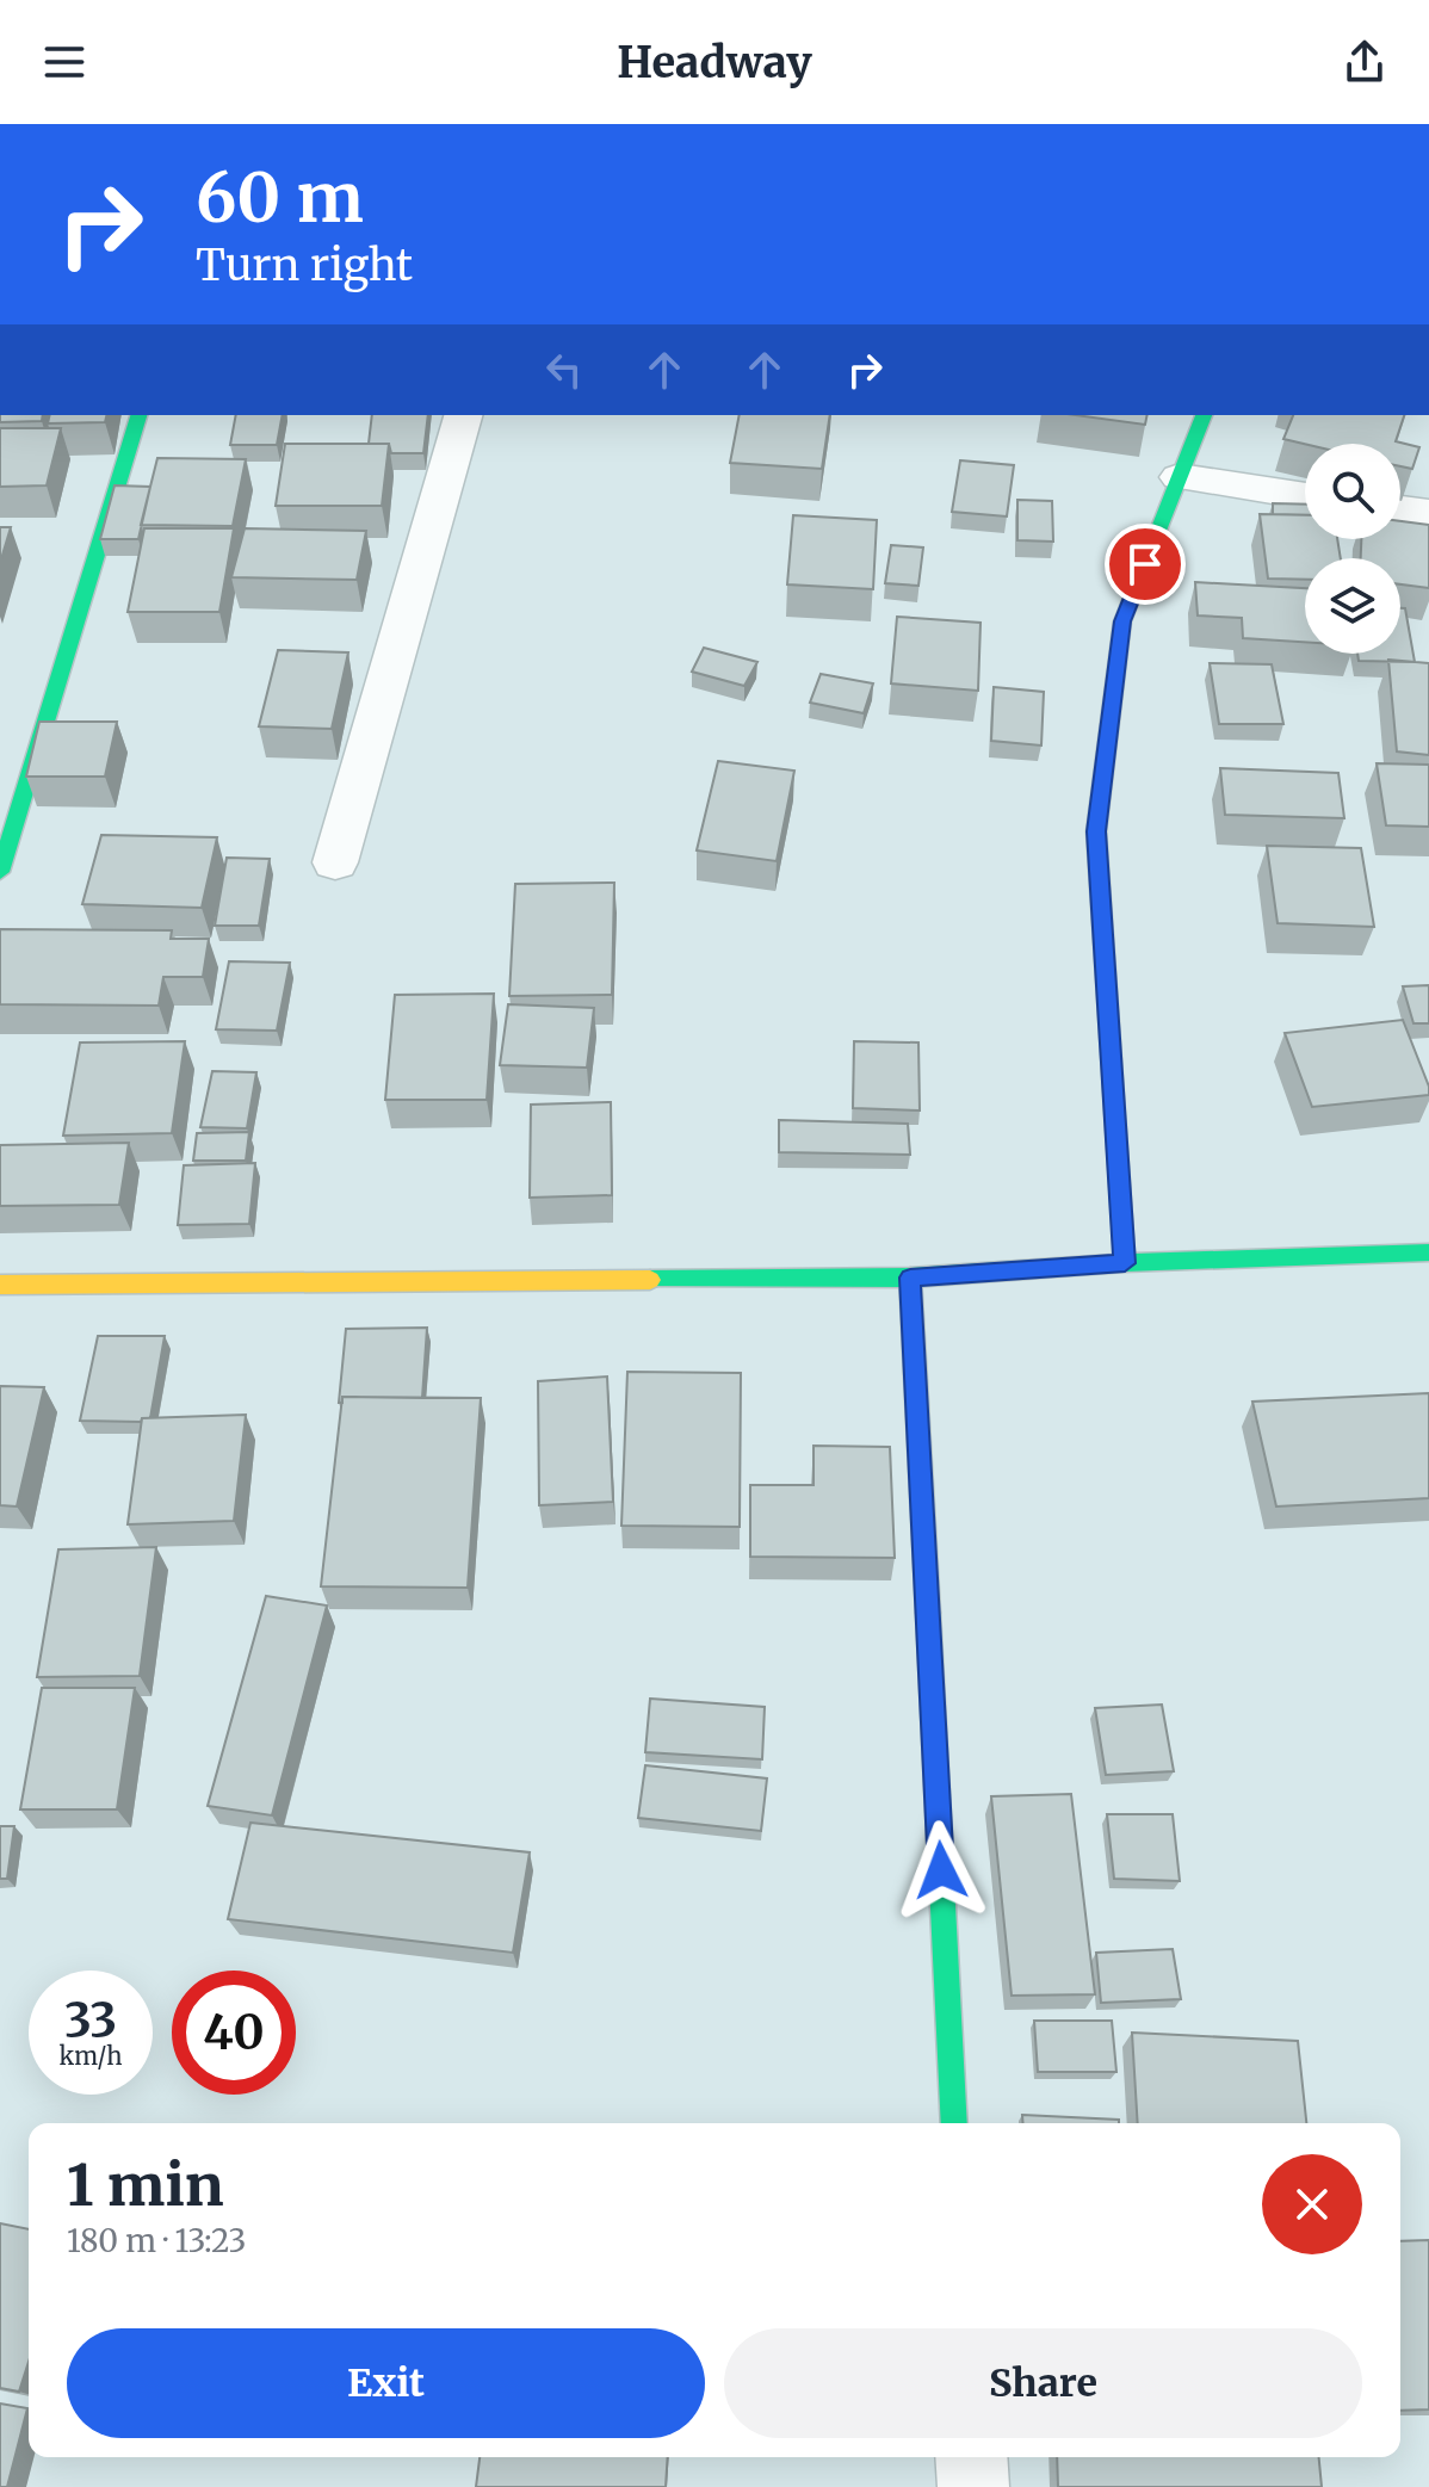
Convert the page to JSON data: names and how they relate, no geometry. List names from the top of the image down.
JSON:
{
  "page": {
    "header": "Headway",
    "turn": ["60 m", "Turn right"],
    "speed": "33 km/h",
    "limit": "40",
    "heading": ["1 min", "180 m · 13:23"],
    "buttons": ["Exit", "Share"]
  }
}
